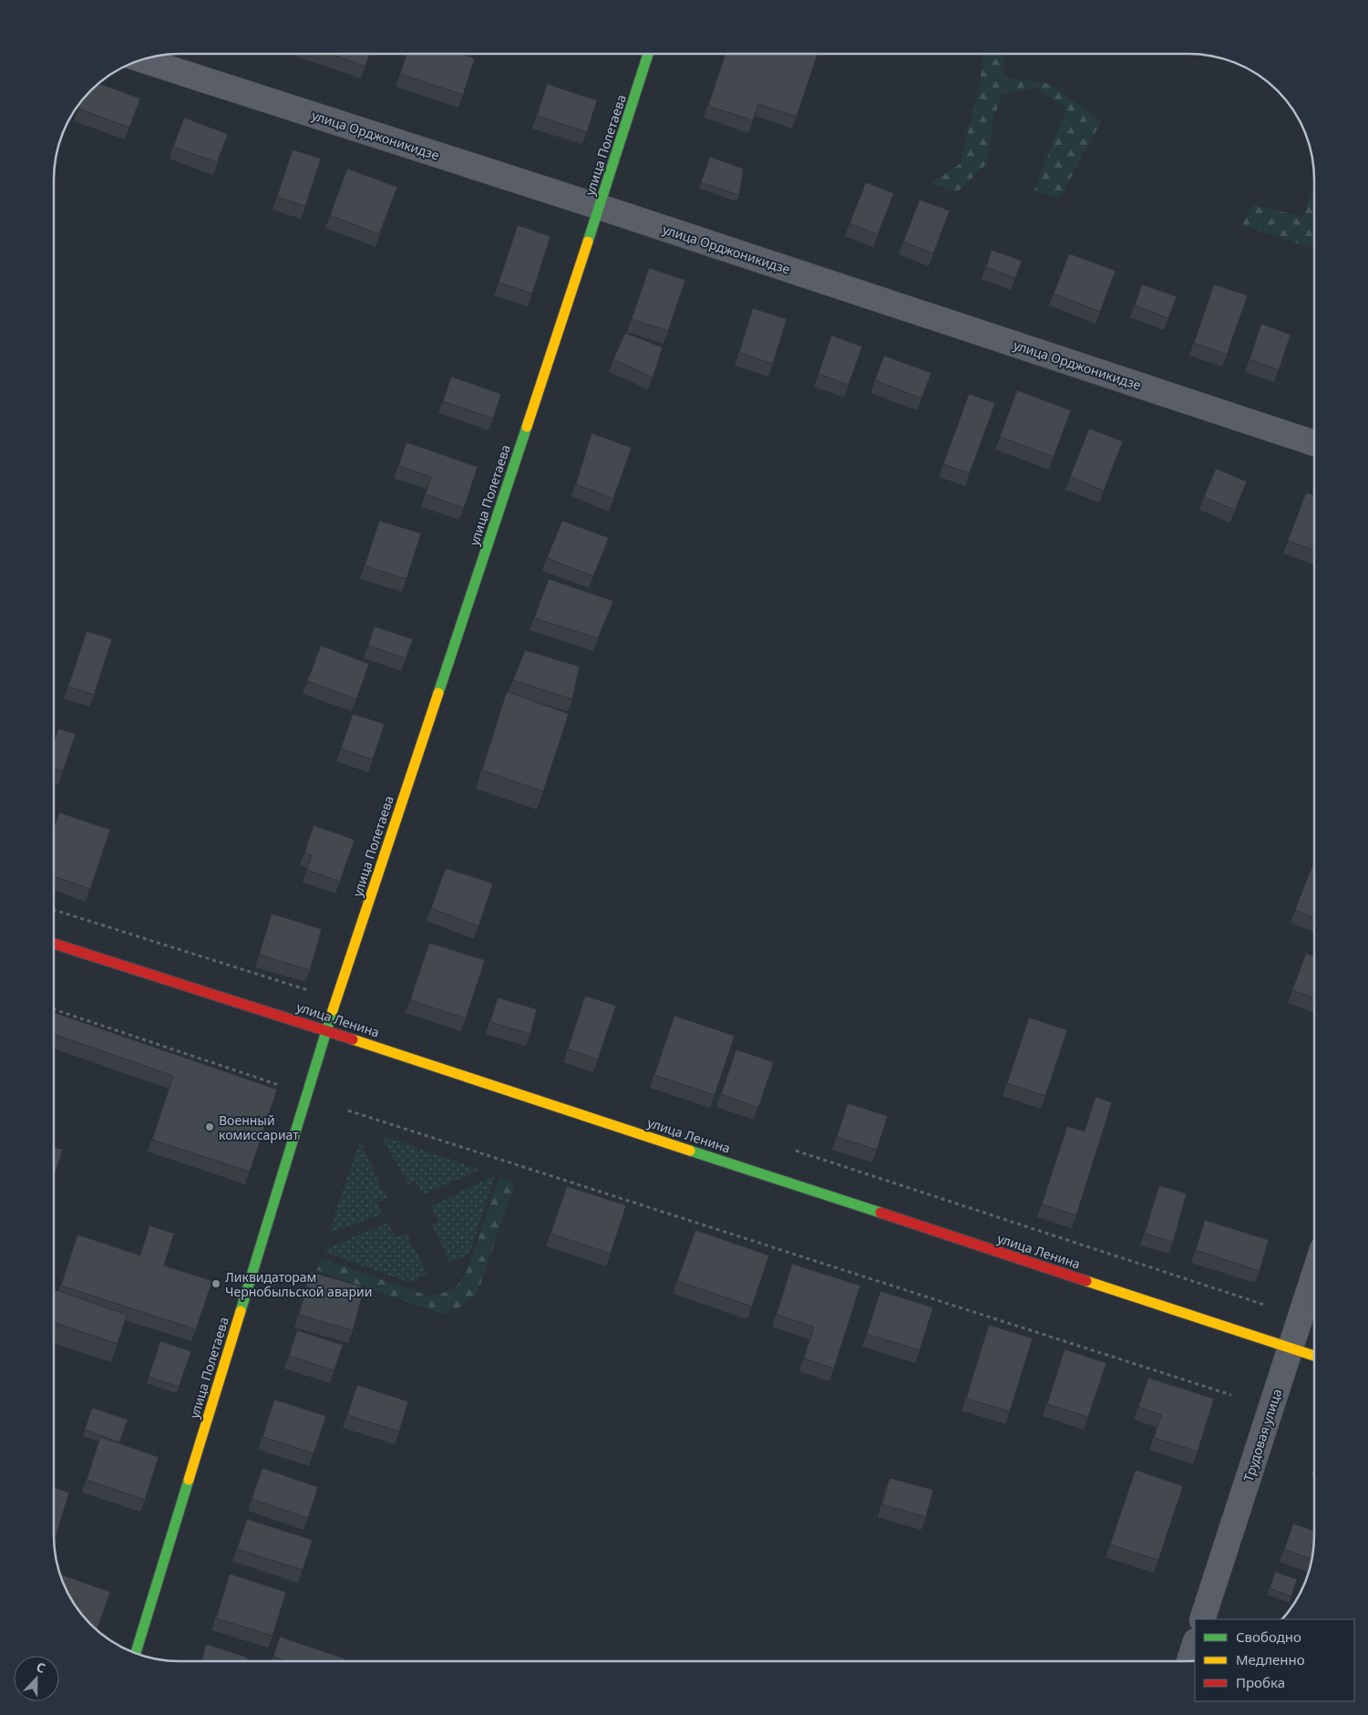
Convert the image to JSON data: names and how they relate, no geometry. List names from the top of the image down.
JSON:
{
  "streets": {
    "street": [
      "улица Орджоникидзе",
      "улица Полетаева",
      "улица Ленина",
      "Трудовая улица"
    ]
  },
  "crossings": [
    ["улица Орджоникидзе", "улица Полетаева"],
    ["улица Полетаева", "улица Ленина"],
    ["улица Ленина", "Трудовая улица"]
  ],
  "places": ["Военный комиссариат", "Ликвидаторам Чернобыльской аварии"],
  "legend": ["Свободно", "Медленно", "Пробка"],
  "north": "top"
}
